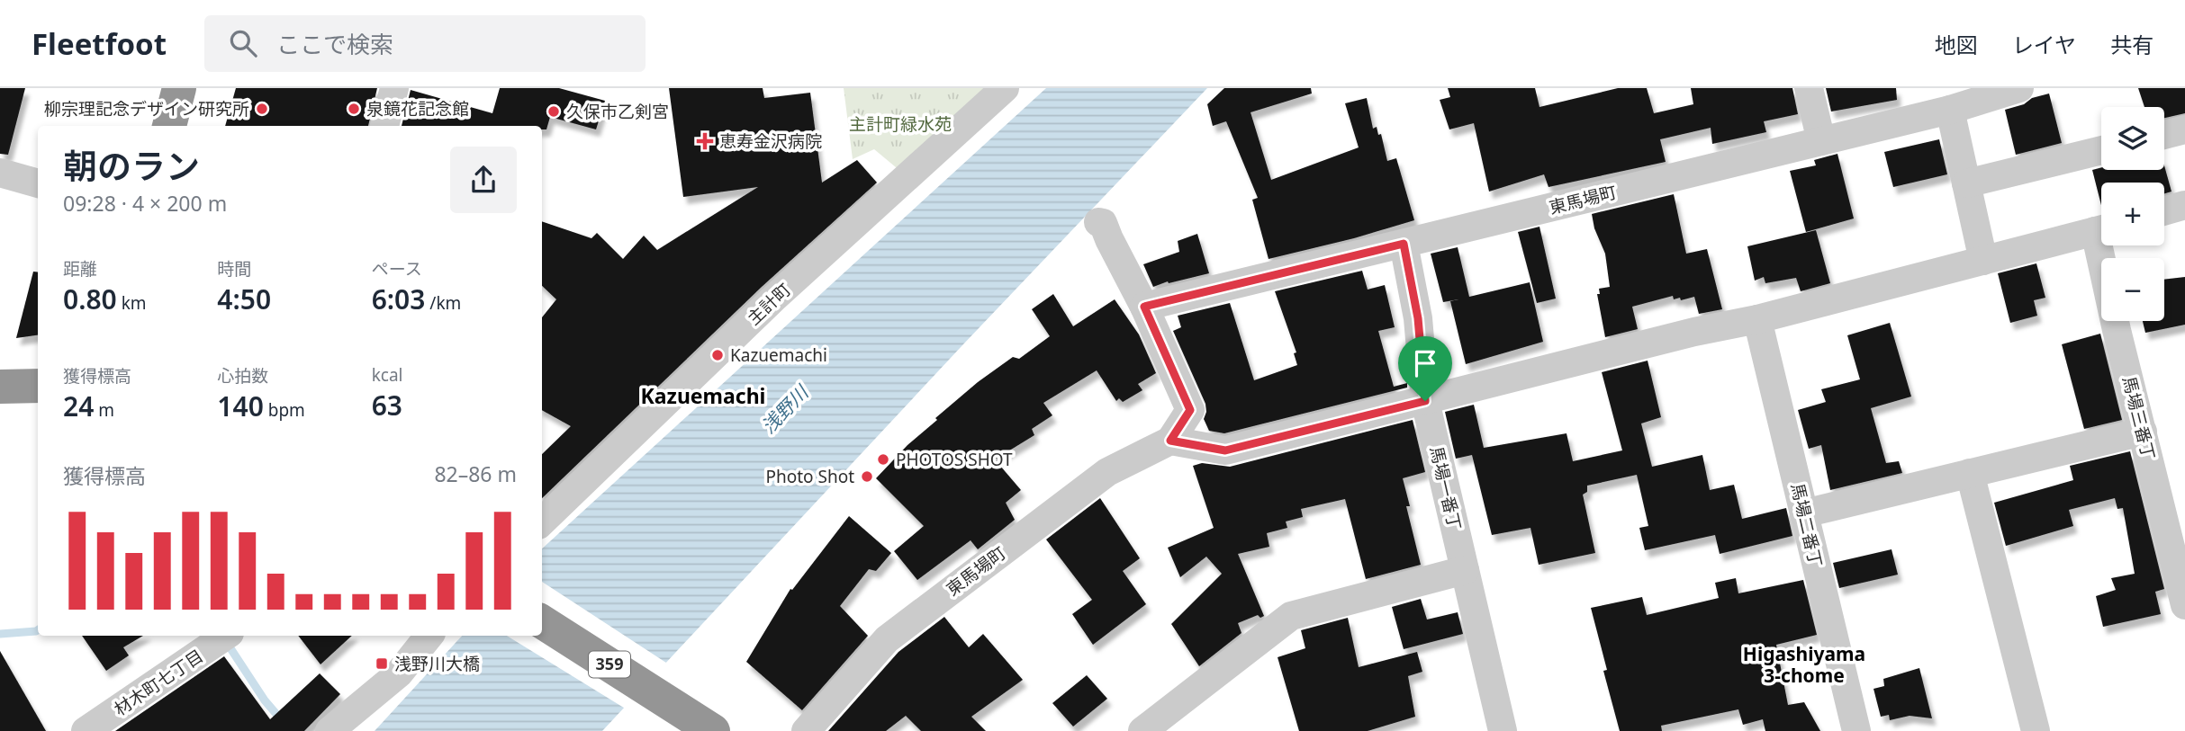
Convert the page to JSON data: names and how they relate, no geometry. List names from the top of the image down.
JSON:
{
  "streets": {
    "highway": ["359"],
    "street": [
      "東馬場町",
      "主計町",
      "馬場三番丁",
      "馬場一番丁",
      "馬場二番丁",
      "材木町七丁目"
    ]
  },
  "crossings": [
    ["東馬場町", "馬場一番丁"]
  ],
  "districts": ["Kazuemachi", "Higashiyama 3-chome"],
  "water": ["浅野川"],
  "parks": ["主計町緑水苑"],
  "places": {
    "other": [
      "柳宗理記念デザイン研究所",
      "泉鏡花記念館",
      "久保市乙剣宮",
      "Kazuemachi",
      "PHOTOS SHOT",
      "Photo Shot"
    ],
    "health": ["恵寿金沢病院"],
    "transit": ["浅野川大橋"]
  },
  "page": {
    "header": "Fleetfoot",
    "search": "ここで検索",
    "nav": ["地図", "レイヤ", "共有"],
    "map_buttons": ["+", "−"],
    "heading": ["朝のラン", "09:28 · 4 × 200 m"],
    "stats": [
      ["距離", "0.80 km"],
      ["時間", "4:50"],
      ["ペース", "6:03 /km"],
      ["獲得標高", "24 m"],
      ["心拍数", "140 bpm"],
      ["kcal", "63"]
    ],
    "chart": ["獲得標高", "82–86 m"]
  }
}
